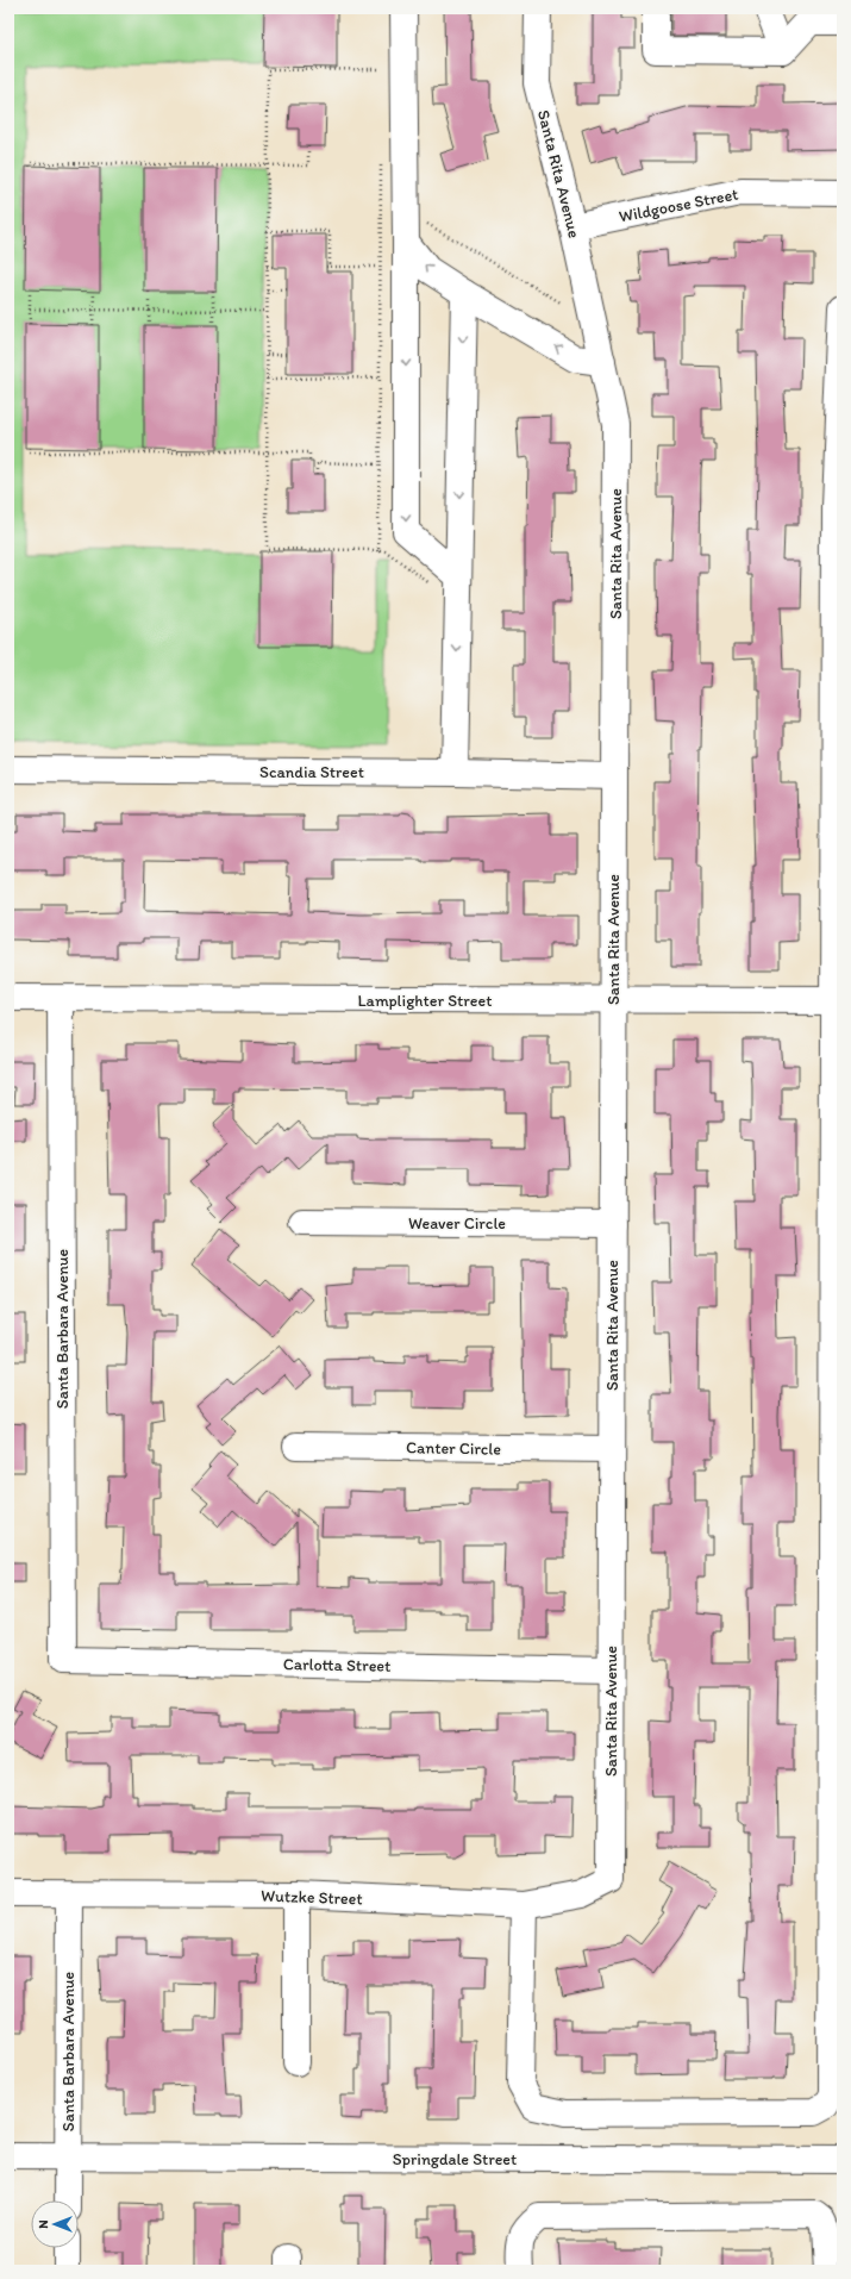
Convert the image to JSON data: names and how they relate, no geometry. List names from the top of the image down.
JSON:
{
  "streets": {
    "street": [
      "Santa Rita Avenue",
      "Wildgoose Street",
      "Scandia Street",
      "Lamplighter Street",
      "Weaver Circle",
      "Santa Barbara Avenue",
      "Canter Circle",
      "Carlotta Street",
      "Wutzke Street",
      "Springdale Street"
    ]
  },
  "crossings": [
    ["Santa Rita Avenue", "Wildgoose Street"],
    ["Santa Rita Avenue", "Scandia Street"],
    ["Santa Rita Avenue", "Lamplighter Street"],
    ["Santa Rita Avenue", "Weaver Circle"],
    ["Santa Rita Avenue", "Canter Circle"],
    ["Santa Rita Avenue", "Carlotta Street"],
    ["Santa Rita Avenue", "Wutzke Street"],
    ["Lamplighter Street", "Santa Barbara Avenue"],
    ["Santa Barbara Avenue", "Carlotta Street"],
    ["Santa Barbara Avenue", "Wutzke Street"],
    ["Santa Barbara Avenue", "Springdale Street"]
  ],
  "north": "left"
}
